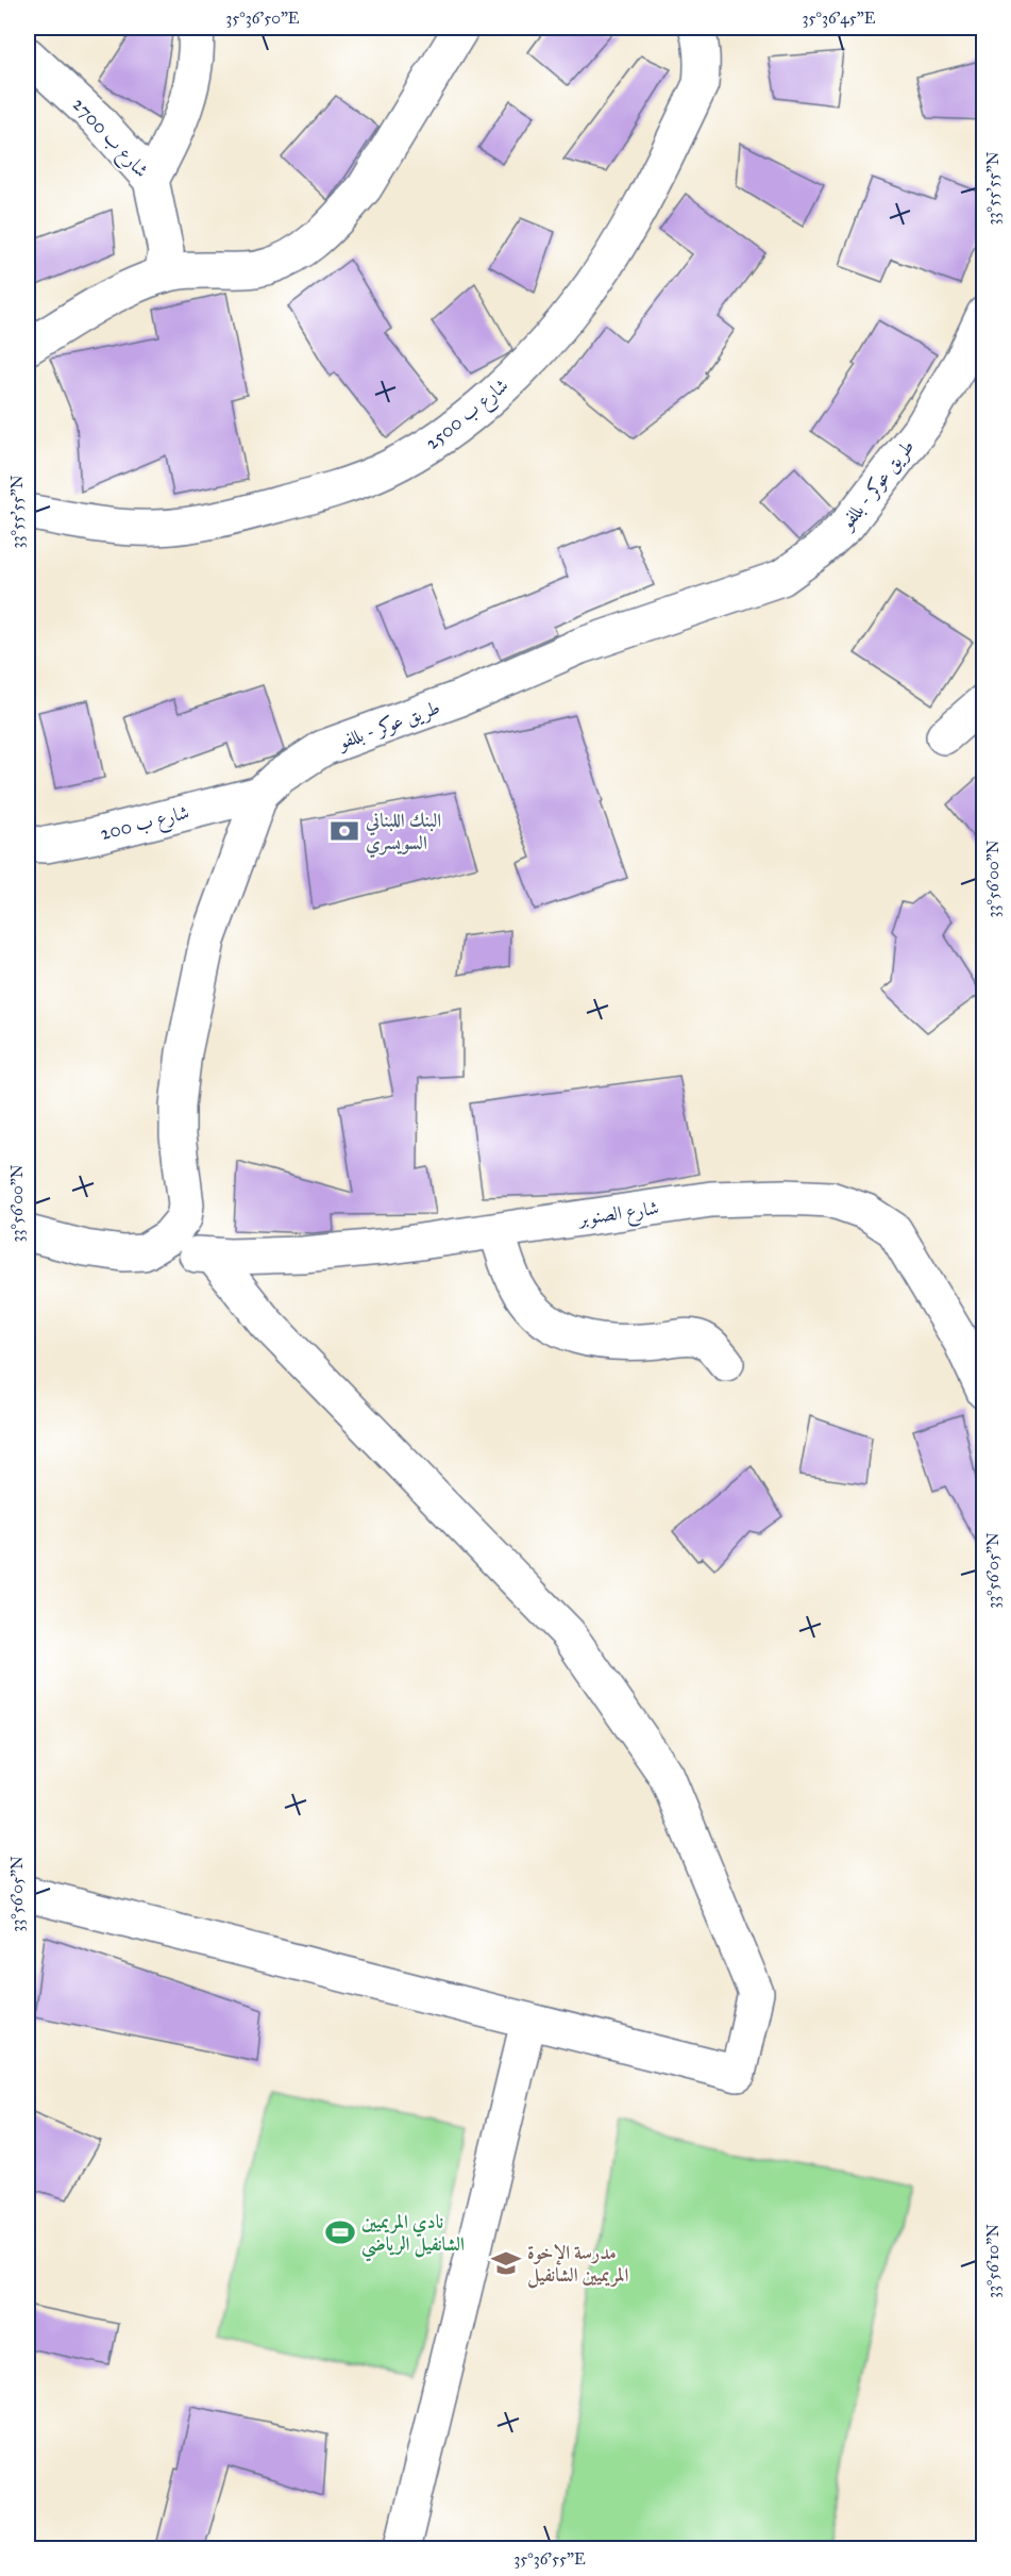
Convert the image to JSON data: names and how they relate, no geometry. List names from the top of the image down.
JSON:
{
  "streets": {
    "street": [
      "شارع ب 2700",
      "شارع ب 2500",
      "طريق عوكر - بللفو",
      "شارع ب 200",
      "شارع الصنوبر"
    ]
  },
  "crossings": [
    ["طريق عوكر - بللفو", "شارع ب 200"],
    ["طريق عوكر - بللفو", "شارع الصنوبر"]
  ],
  "places": {
    "bank": ["البنك اللبناني السويسري"],
    "sports": ["نادي المريميين الشانفيل الرياضي"],
    "school or university": ["مدرسة الإخوة المريميين الشانفيل"]
  },
  "coordinates": [
    "35°36'50\"E",
    "35°36'45\"E",
    "33°55'55\"N",
    "33°56'00\"N",
    "33°56'05\"N",
    "33°56'10\"N",
    "35°36'55\"E"
  ]
}
